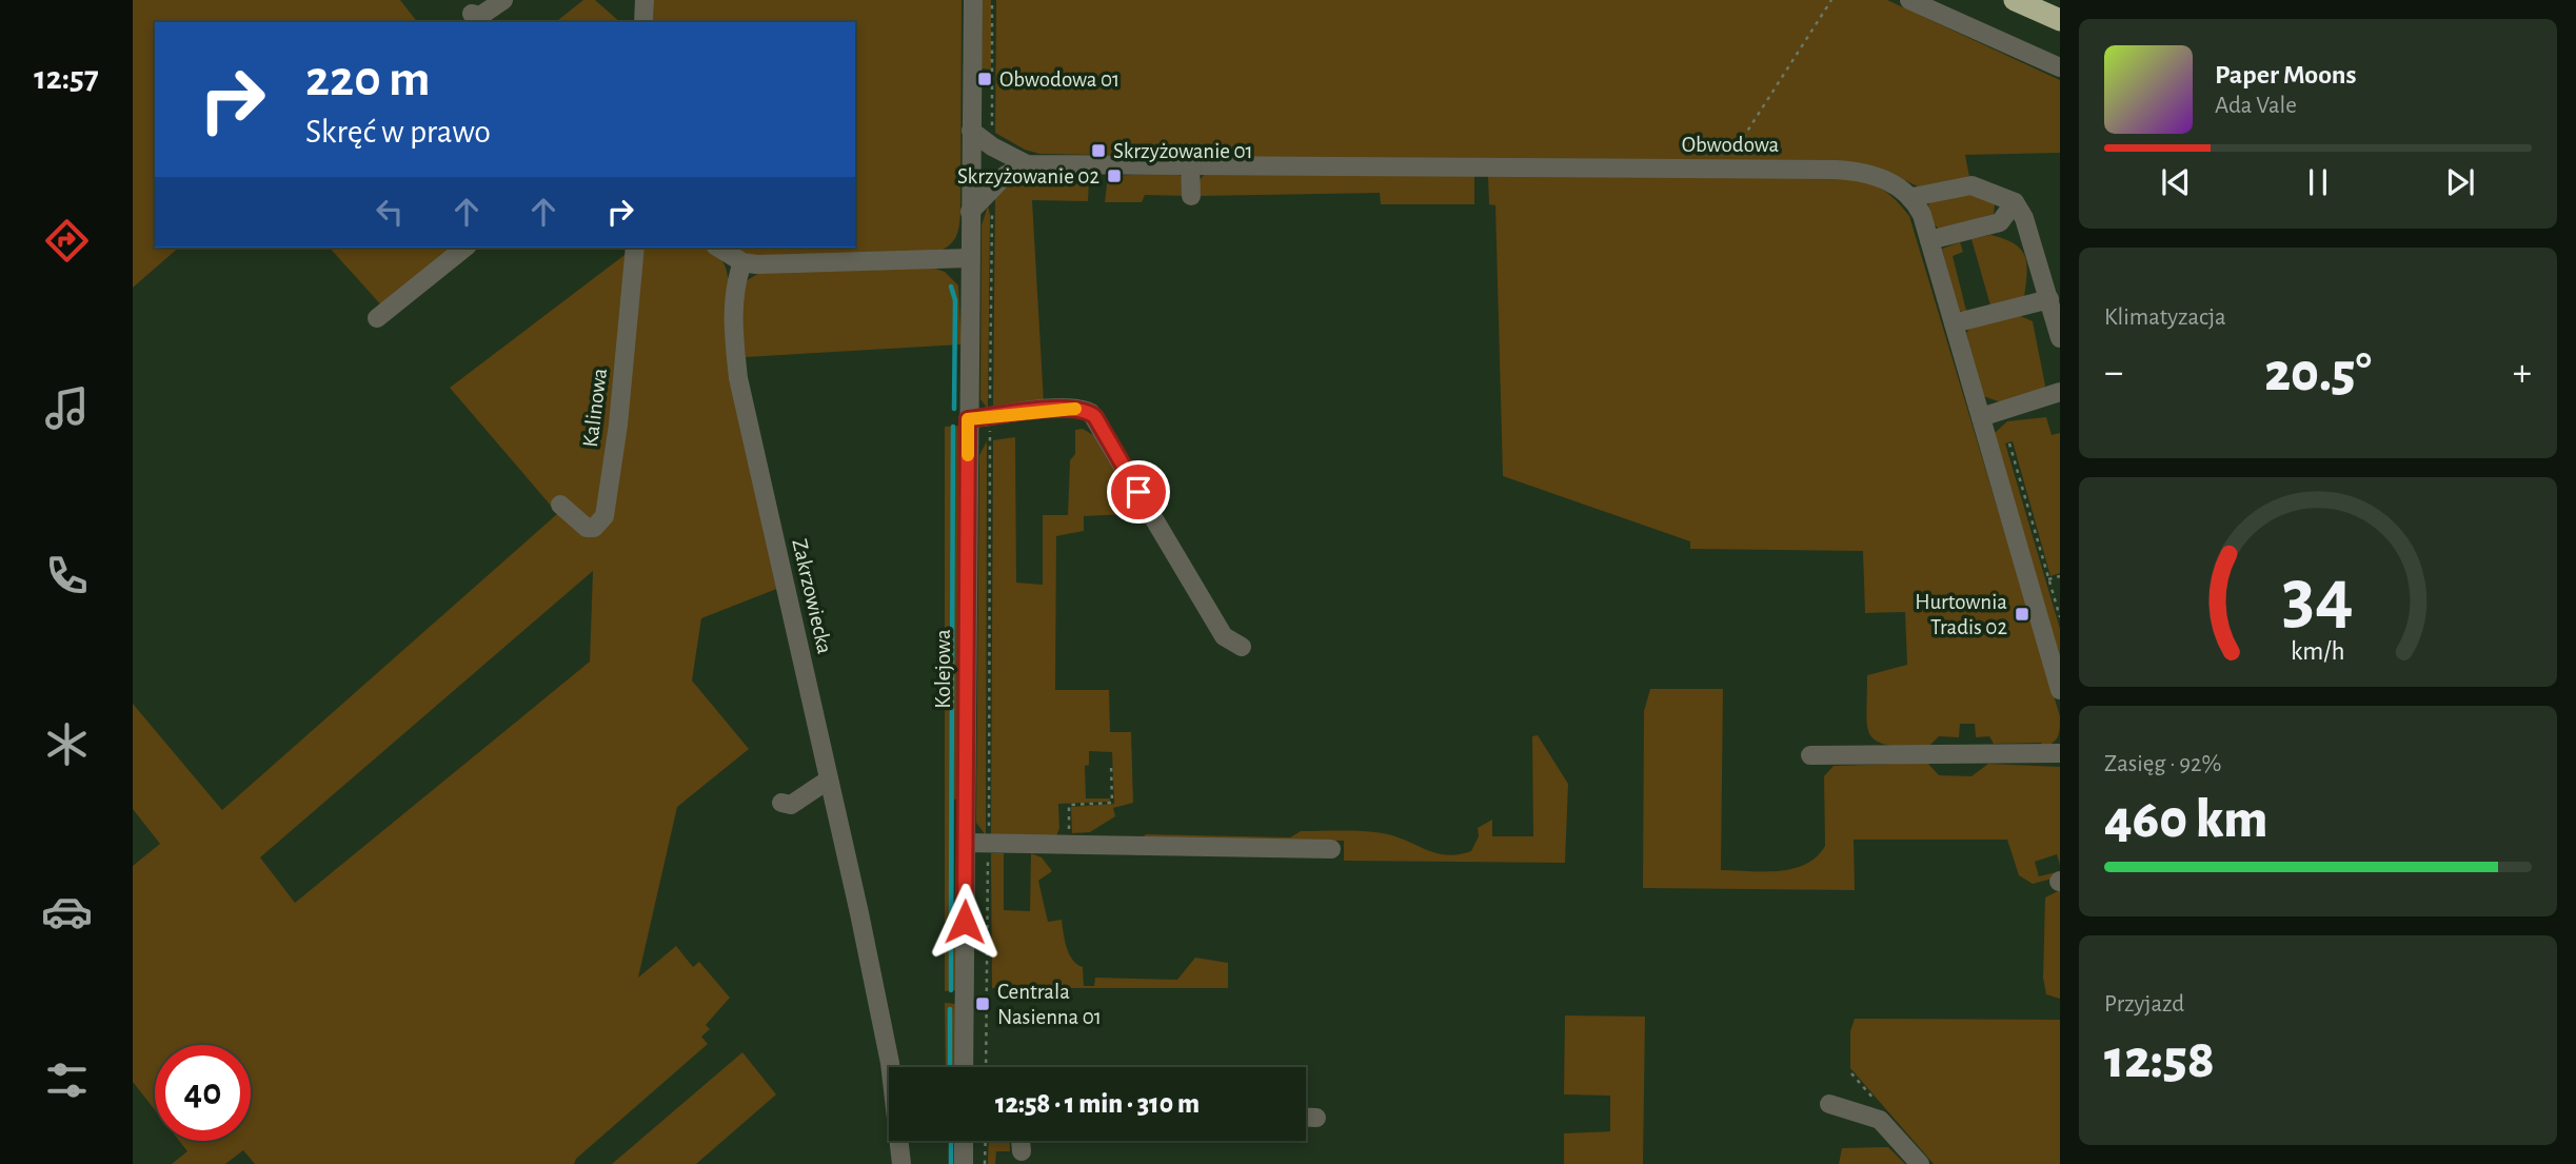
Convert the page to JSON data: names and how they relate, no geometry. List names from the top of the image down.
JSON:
{
  "streets": {
    "street": [
      "Obwodowa",
      "Kalinowa",
      "Zakrzowiecka",
      "Kolejowa"
    ]
  },
  "crossings": [
    ["Obwodowa", "Kolejowa"]
  ],
  "places": {
    "transit": [
      "Obwodowa 01",
      "Skrzyżowanie 01",
      "Skrzyżowanie 02",
      "Hurtownia Tradis 02",
      "Centrala Nasienna 01"
    ]
  },
  "page": {
    "tabs": "12:57",
    "turn": ["220 m", "Skręć w prawo"],
    "song": ["Paper Moons", "Ada Vale"],
    "tile": [
      "Klimatyzacja",
      ["Zasięg · 92%", "460 km"],
      ["Przyjazd", "12:58"]
    ],
    "heat": ["−", "20.5°", "+"],
    "limit": "40",
    "trip": "12:58 · 1 min · 310 m",
    "gauge": ["34", "km/h"]
  }
}
